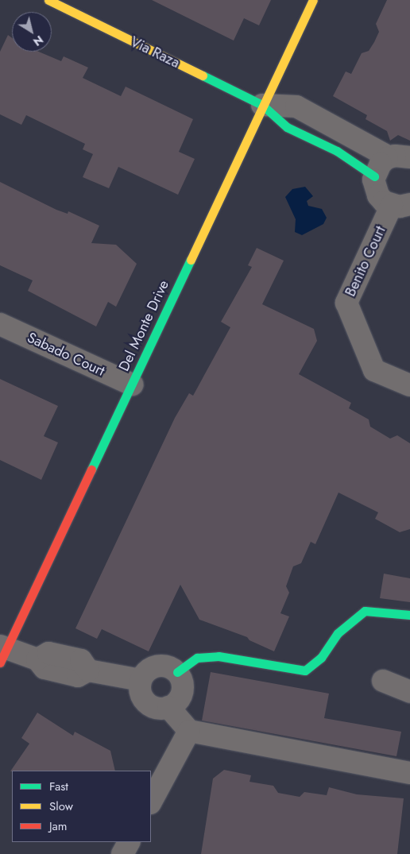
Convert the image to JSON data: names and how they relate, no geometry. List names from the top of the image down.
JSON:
{
  "streets": {
    "street": [
      "Via Raza",
      "Benito Court",
      "Del Monte Drive",
      "Sabado Court"
    ]
  },
  "crossings": [
    ["Via Raza", "Del Monte Drive"],
    ["Del Monte Drive", "Sabado Court"]
  ],
  "legend": ["Fast", "Slow", "Jam"],
  "north": "bottom right"
}
